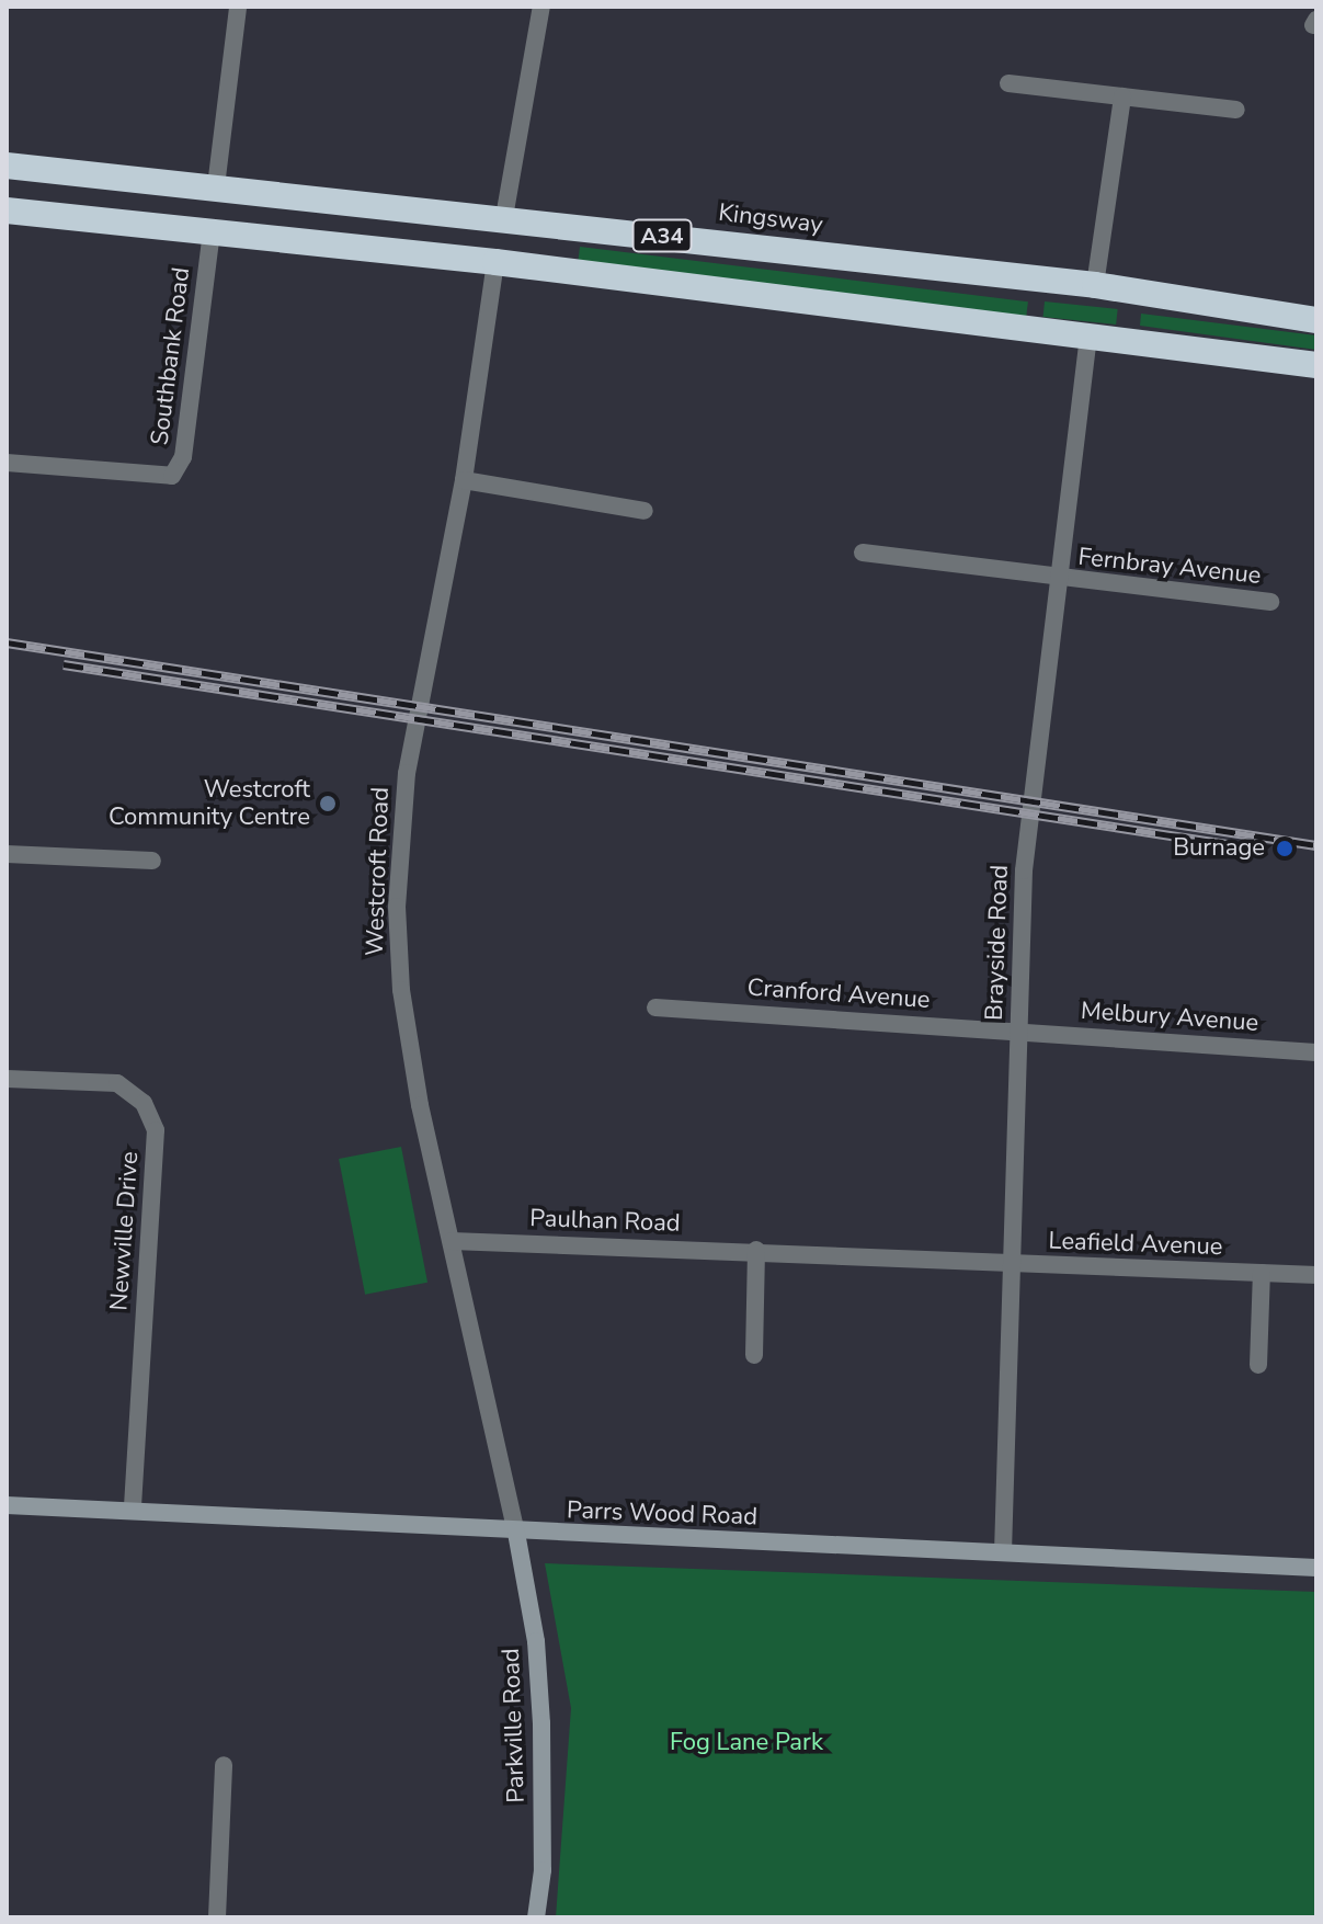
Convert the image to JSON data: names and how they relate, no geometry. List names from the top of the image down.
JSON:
{
  "streets": {
    "highway": ["Kingsway", "A34"],
    "street": [
      "Southbank Road",
      "Fernbray Avenue",
      "Westcroft Road",
      "Brayside Road",
      "Cranford Avenue",
      "Melbury Avenue",
      "Paulhan Road",
      "Newville Drive",
      "Leafield Avenue",
      "Parrs Wood Road",
      "Parkville Road"
    ]
  },
  "crossings": [
    ["A34", "Southbank Road"],
    ["A34", "Westcroft Road"],
    ["A34", "Brayside Road"],
    ["Fernbray Avenue", "Brayside Road"],
    ["Westcroft Road", "Paulhan Road"],
    ["Westcroft Road", "Parrs Wood Road"],
    ["Westcroft Road", "Parkville Road"],
    ["Brayside Road", "Cranford Avenue"],
    ["Brayside Road", "Melbury Avenue"],
    ["Brayside Road", "Paulhan Road"],
    ["Brayside Road", "Leafield Avenue"],
    ["Brayside Road", "Parrs Wood Road"],
    ["Cranford Avenue", "Melbury Avenue"],
    ["Paulhan Road", "Leafield Avenue"],
    ["Newville Drive", "Parrs Wood Road"],
    ["Parrs Wood Road", "Parkville Road"]
  ],
  "parks": ["Fog Lane Park"],
  "places": ["Westcroft Community Centre", "Burnage"]
}
